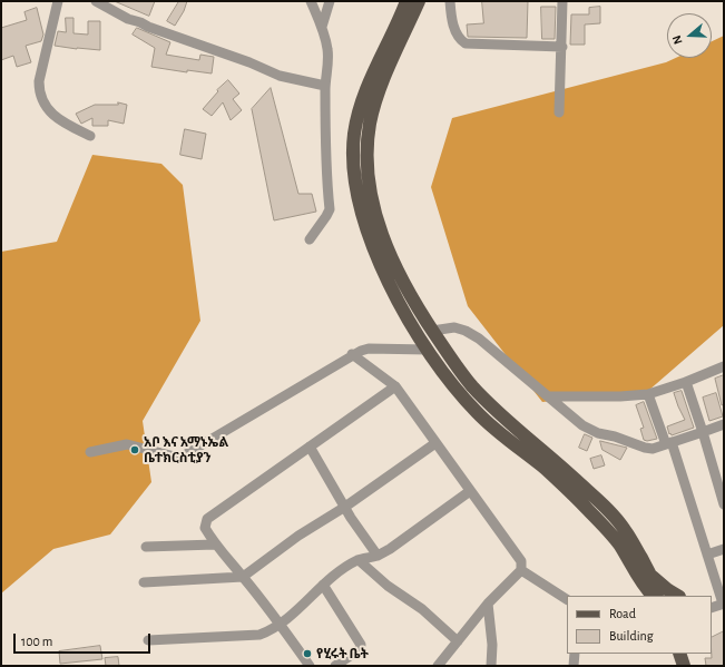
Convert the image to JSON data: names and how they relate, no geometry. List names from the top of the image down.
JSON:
{
  "places": ["አቦ እና አማኑኤል ቤተክርስቲያን", "የሂሩት ቤት"],
  "legend": ["Road", "Building"],
  "scale_bar": "100 m",
  "north": "left"
}
